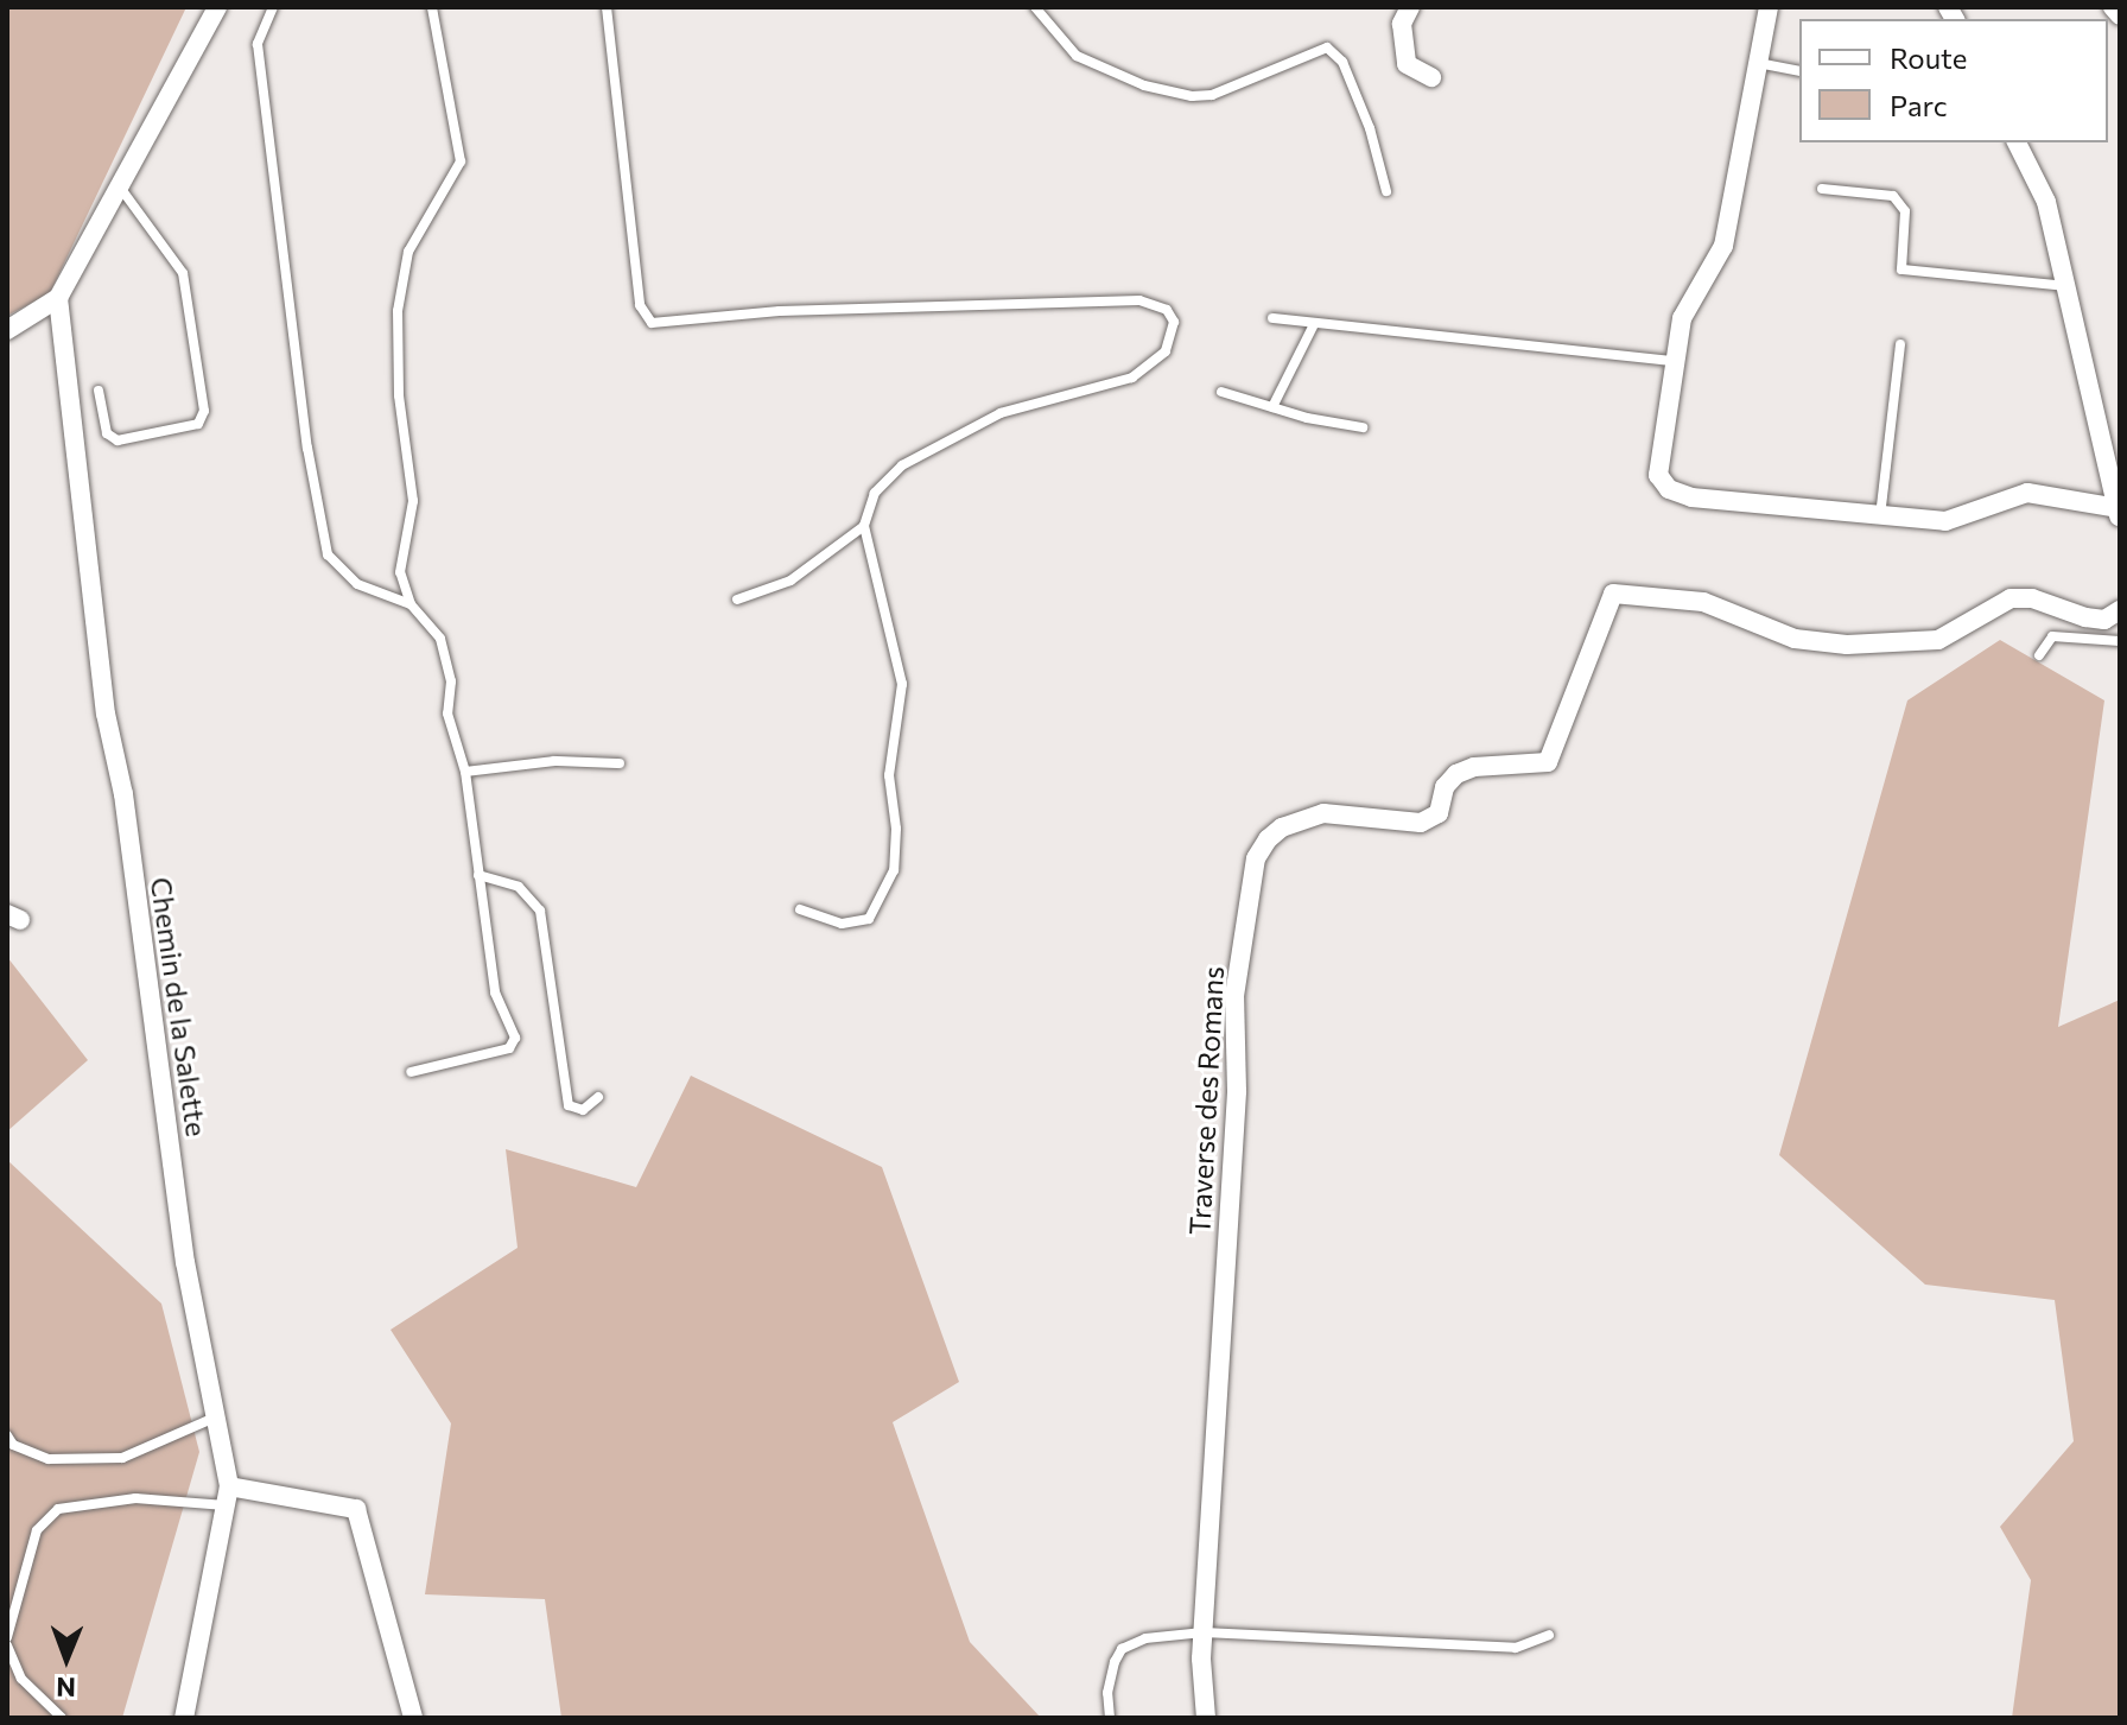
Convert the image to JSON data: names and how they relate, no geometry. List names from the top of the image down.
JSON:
{
  "streets": {
    "street": ["Chemin de la Salette", "Traverse des Romans"]
  },
  "legend": ["Route", "Parc"],
  "north": "bottom"
}
